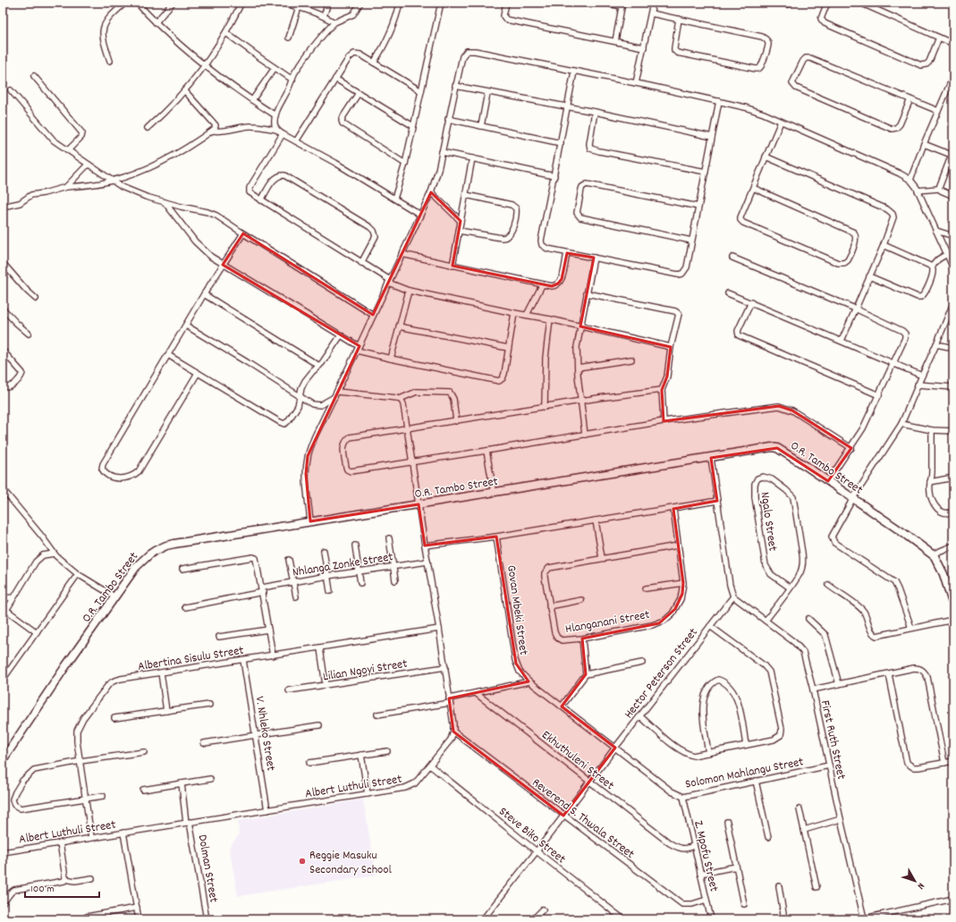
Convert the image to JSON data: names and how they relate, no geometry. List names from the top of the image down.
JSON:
{
  "streets": {
    "street": [
      "O.R. Tambo Street",
      "Ngalo Street",
      "Nhlanga Zonke Street",
      "Govan Mbeki Street",
      "Hlanganani Street",
      "Albertina Sisulu Street",
      "Lilian Ngoyi Street",
      "Hector Peterson Street",
      "V. Nhleko Street",
      "First Ruth Street",
      "Ekhuthuleni Street",
      "Solomon Mahlangu Street",
      "Albert Luthuli Street",
      "Reverend S. Thwala Street",
      "Steve Biko Street",
      "Z. Mpofu Street",
      "Dolman Street"
    ]
  },
  "crossings": [
    ["Ngalo Street", "First Ruth Street"],
    ["Govan Mbeki Street", "Hector Peterson Street"],
    ["Govan Mbeki Street", "Solomon Mahlangu Street"],
    ["Albertina Sisulu Street", "V. Nhleko Street"],
    ["Albertina Sisulu Street", "Albert Luthuli Street"],
    ["Hector Peterson Street", "First Ruth Street"],
    ["Hector Peterson Street", "Ekhuthuleni Street"],
    ["Hector Peterson Street", "Solomon Mahlangu Street"],
    ["Hector Peterson Street", "Reverend S. Thwala Street"],
    ["Hector Peterson Street", "Steve Biko Street"],
    ["V. Nhleko Street", "Albert Luthuli Street"],
    ["First Ruth Street", "Solomon Mahlangu Street"],
    ["Ekhuthuleni Street", "Z. Mpofu Street"],
    ["Solomon Mahlangu Street", "Z. Mpofu Street"],
    ["Albert Luthuli Street", "Reverend S. Thwala Street"],
    ["Albert Luthuli Street", "Steve Biko Street"],
    ["Albert Luthuli Street", "Dolman Street"],
    ["Reverend S. Thwala Street", "Z. Mpofu Street"]
  ],
  "places": ["Reggie Masuku Secondary School"],
  "scale_bar": "100 m",
  "north": "bottom right"
}
